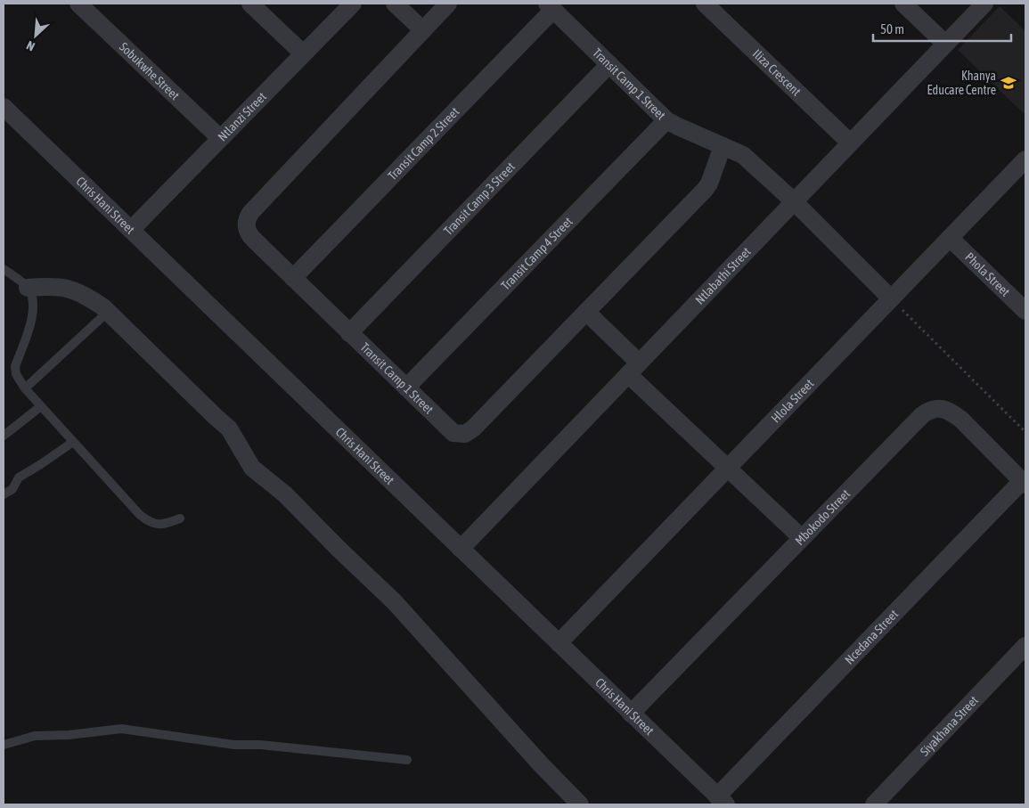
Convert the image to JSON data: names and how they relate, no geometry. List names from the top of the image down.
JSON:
{
  "streets": {
    "street": [
      "Sobukwhe Street",
      "Iliza Crescent",
      "Transit Camp 1 Street",
      "Ntlanzi Street",
      "Transit Camp 2 Street",
      "Transit Camp 3 Street",
      "Chris Hani Street",
      "Transit Camp 4 Street",
      "Phola Street",
      "Ntlabathi Street",
      "Hlola Street",
      "Mbokodo Street",
      "Ncedana Street",
      "Siyakhana Street"
    ]
  },
  "crossings": [
    ["Sobukwhe Street", "Ntlanzi Street"],
    ["Iliza Crescent", "Ntlabathi Street"],
    ["Transit Camp 1 Street", "Transit Camp 2 Street"],
    ["Transit Camp 1 Street", "Transit Camp 3 Street"],
    ["Transit Camp 1 Street", "Transit Camp 4 Street"],
    ["Transit Camp 1 Street", "Ntlabathi Street"],
    ["Transit Camp 1 Street", "Hlola Street"],
    ["Ntlanzi Street", "Chris Hani Street"],
    ["Chris Hani Street", "Ntlabathi Street"],
    ["Chris Hani Street", "Hlola Street"],
    ["Chris Hani Street", "Mbokodo Street"],
    ["Chris Hani Street", "Ncedana Street"],
    ["Phola Street", "Hlola Street"],
    ["Mbokodo Street", "Ncedana Street"]
  ],
  "places": {
    "school or university": ["Khanya Educare Centre"]
  },
  "scale_bar": "50 m",
  "north": "bottom left"
}
